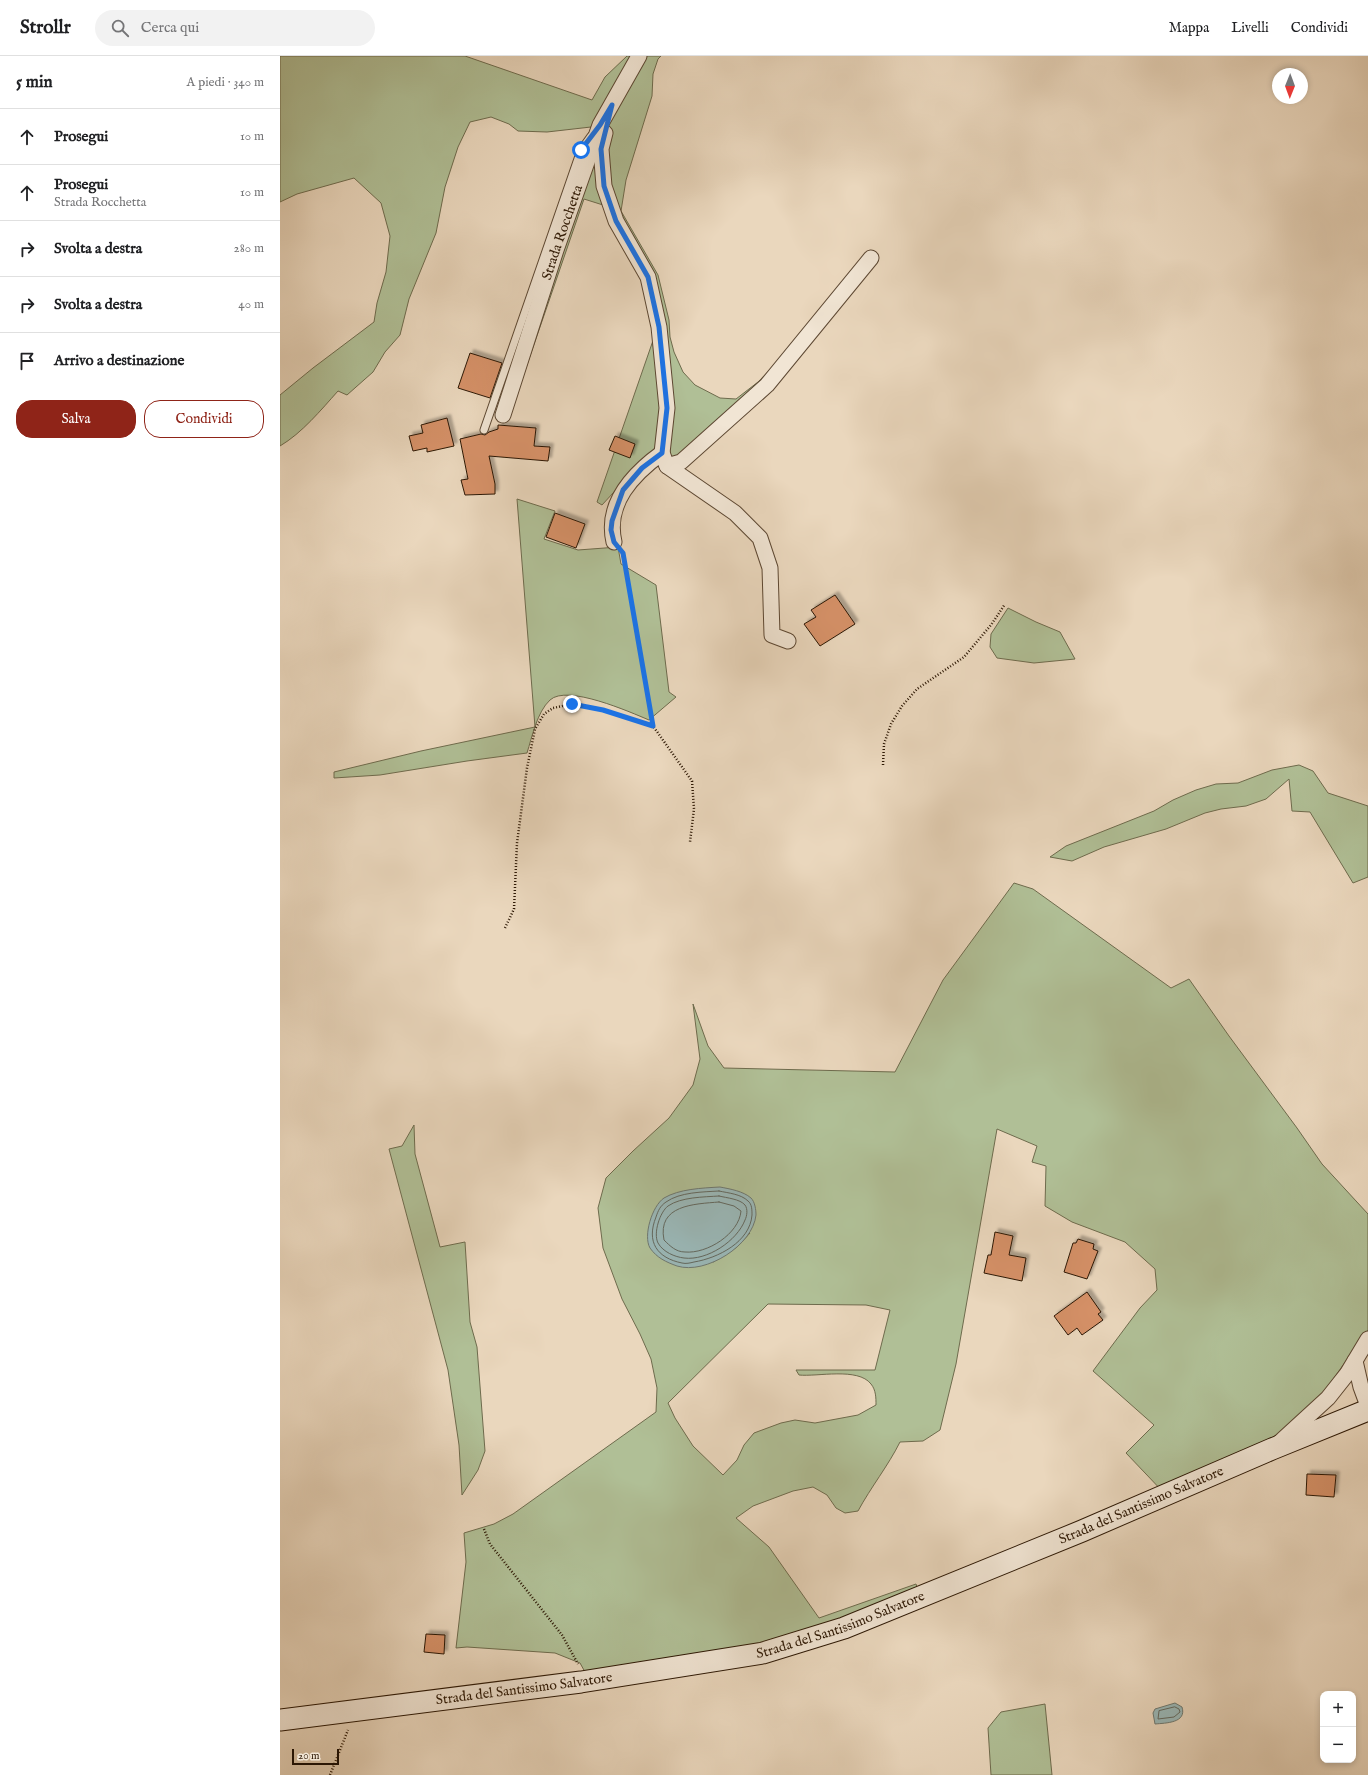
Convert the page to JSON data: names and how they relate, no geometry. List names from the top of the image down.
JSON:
{
  "streets": {
    "street": ["Strada Rocchetta", "Strada del Santissimo Salvatore"]
  },
  "scale_bar": "20 m",
  "north": "bottom",
  "page": {
    "header": "Strollr",
    "search": "Cerca qui",
    "nav": ["Mappa", "Livelli", "Condividi"],
    "heading": ["5 min", "A piedi · 340 m"],
    "list": [
      ["Prosegui", "10 m"],
      ["Prosegui", "Strada Rocchetta", "10 m"],
      ["Svolta a destra", "280 m"],
      ["Svolta a destra", "40 m"],
      "Arrivo a destinazione"
    ],
    "buttons": ["Salva", "Condividi"],
    "map_buttons": ["+", "−"],
    "scale": "20 m"
  }
}
